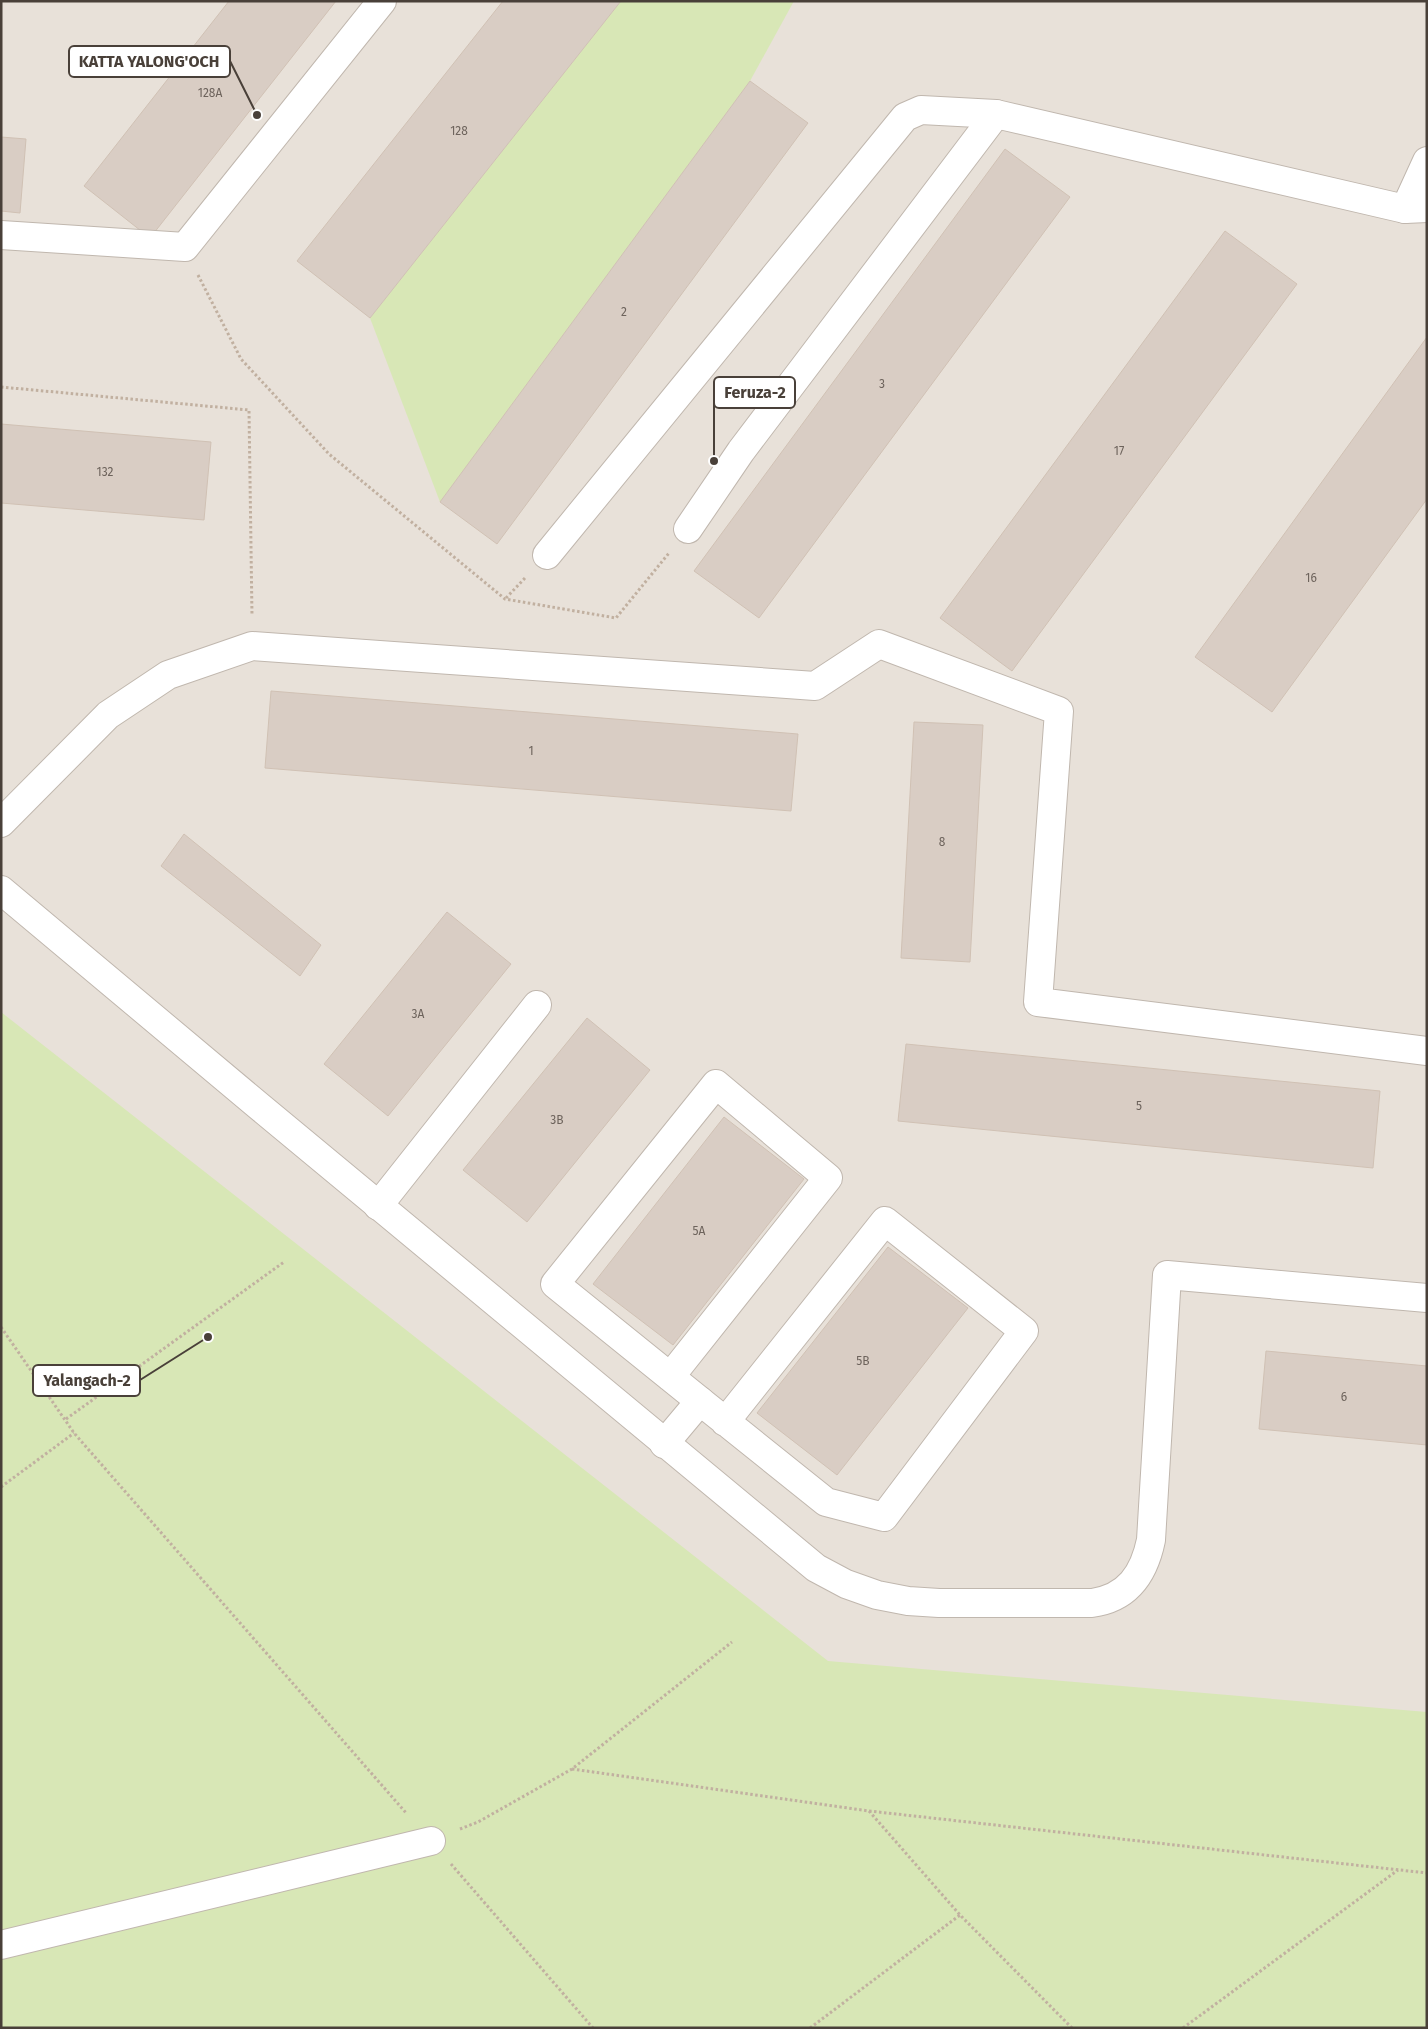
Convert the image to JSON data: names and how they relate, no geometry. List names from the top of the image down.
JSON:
{
  "places": ["KATTA YALONG'OCH", "Feruza-2", "Yalangach-2"],
  "house_numbers": [
    "128А",
    "128",
    "2",
    "3",
    "17",
    "132",
    "16",
    "1",
    "8",
    "3A",
    "5",
    "3B",
    "5A",
    "5B",
    "6"
  ]
}
